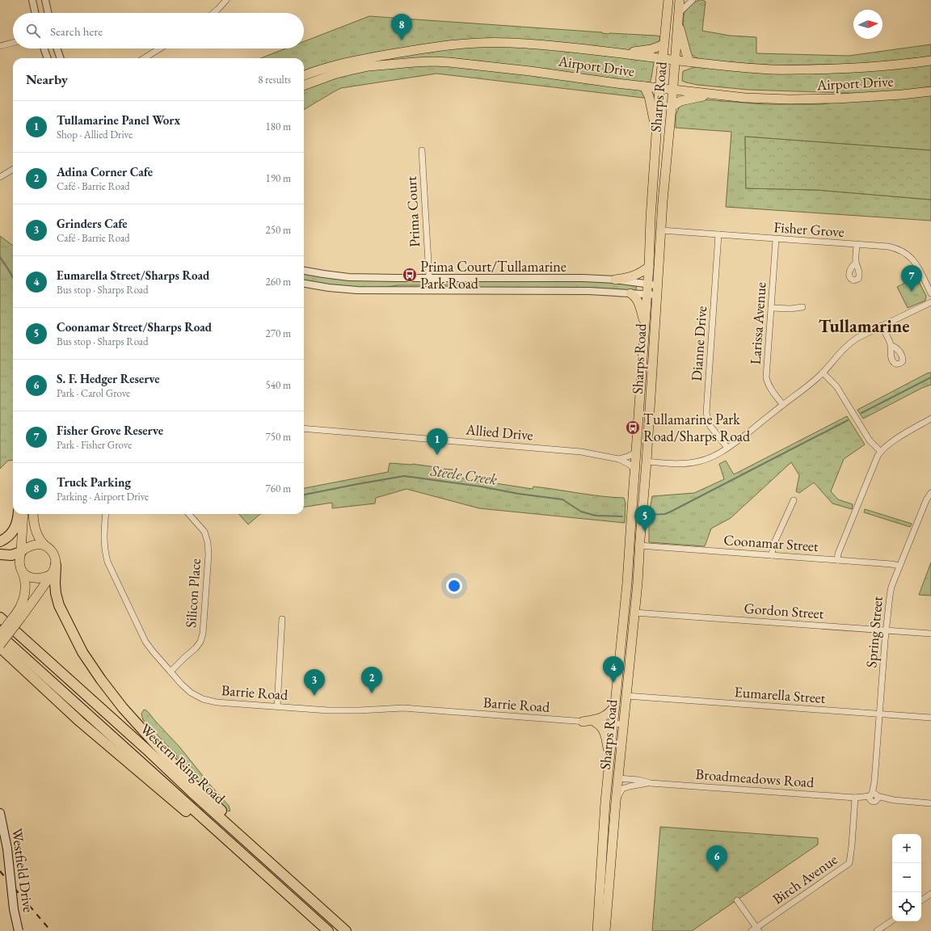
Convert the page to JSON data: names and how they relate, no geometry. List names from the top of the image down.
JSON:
{
  "streets": {
    "highway": ["Western Ring Road"],
    "main road": ["Airport Drive", "Sharps Road", "Westfield Drive"],
    "street": [
      "Prima Court",
      "Fisher Grove",
      "Larissa Avenue",
      "Dianne Drive",
      "Allied Drive",
      "Coonamar Street",
      "Silicon Place",
      "Gordon Street",
      "Spring Street",
      "Barrie Road",
      "Eumarella Street",
      "Broadmeadows Road",
      "Birch Avenue"
    ]
  },
  "crossings": [
    ["Airport Drive", "Sharps Road"],
    ["Sharps Road", "Fisher Grove"],
    ["Sharps Road", "Allied Drive"],
    ["Sharps Road", "Coonamar Street"],
    ["Sharps Road", "Gordon Street"],
    ["Sharps Road", "Barrie Road"],
    ["Sharps Road", "Eumarella Street"],
    ["Sharps Road", "Broadmeadows Road"],
    ["Fisher Grove", "Larissa Avenue"],
    ["Fisher Grove", "Dianne Drive"],
    ["Coonamar Street", "Spring Street"],
    ["Silicon Place", "Barrie Road"],
    ["Gordon Street", "Spring Street"],
    ["Spring Street", "Eumarella Street"],
    ["Spring Street", "Broadmeadows Road"],
    ["Broadmeadows Road", "Birch Avenue"]
  ],
  "districts": ["Tullamarine"],
  "water": ["Steele Creek"],
  "places": {
    "bus stop": ["Prima Court/Tullamarine Park Road", "Tullamarine Park Road/Sharps Road"]
  },
  "north": "right",
  "page": {
    "search": "Search here",
    "pins": [
      "8",
      "7",
      "1",
      "5",
      "4",
      "2",
      "3",
      "6"
    ],
    "heading": ["Nearby", "8 results"],
    "list": [
      {
        "mark": "1",
        "name": "Tullamarine Panel Worx",
        "note": "Shop · Allied Drive",
        "value": "180 m"
      },
      {
        "mark": "2",
        "name": "Adina Corner Cafe",
        "note": "Café · Barrie Road",
        "value": "190 m"
      },
      {
        "mark": "3",
        "name": "Grinders Cafe",
        "note": "Café · Barrie Road",
        "value": "250 m"
      },
      {
        "mark": "4",
        "name": "Eumarella Street/Sharps Road",
        "note": "Bus stop · Sharps Road",
        "value": "260 m"
      },
      {
        "mark": "5",
        "name": "Coonamar Street/Sharps Road",
        "note": "Bus stop · Sharps Road",
        "value": "270 m"
      },
      {
        "mark": "6",
        "name": "S. F. Hedger Reserve",
        "note": "Park · Carol Grove",
        "value": "540 m"
      },
      {
        "mark": "7",
        "name": "Fisher Grove Reserve",
        "note": "Park · Fisher Grove",
        "value": "750 m"
      },
      {
        "mark": "8",
        "name": "Truck Parking",
        "note": "Parking · Airport Drive",
        "value": "760 m"
      }
    ],
    "map_buttons": ["+", "−"]
  }
}
